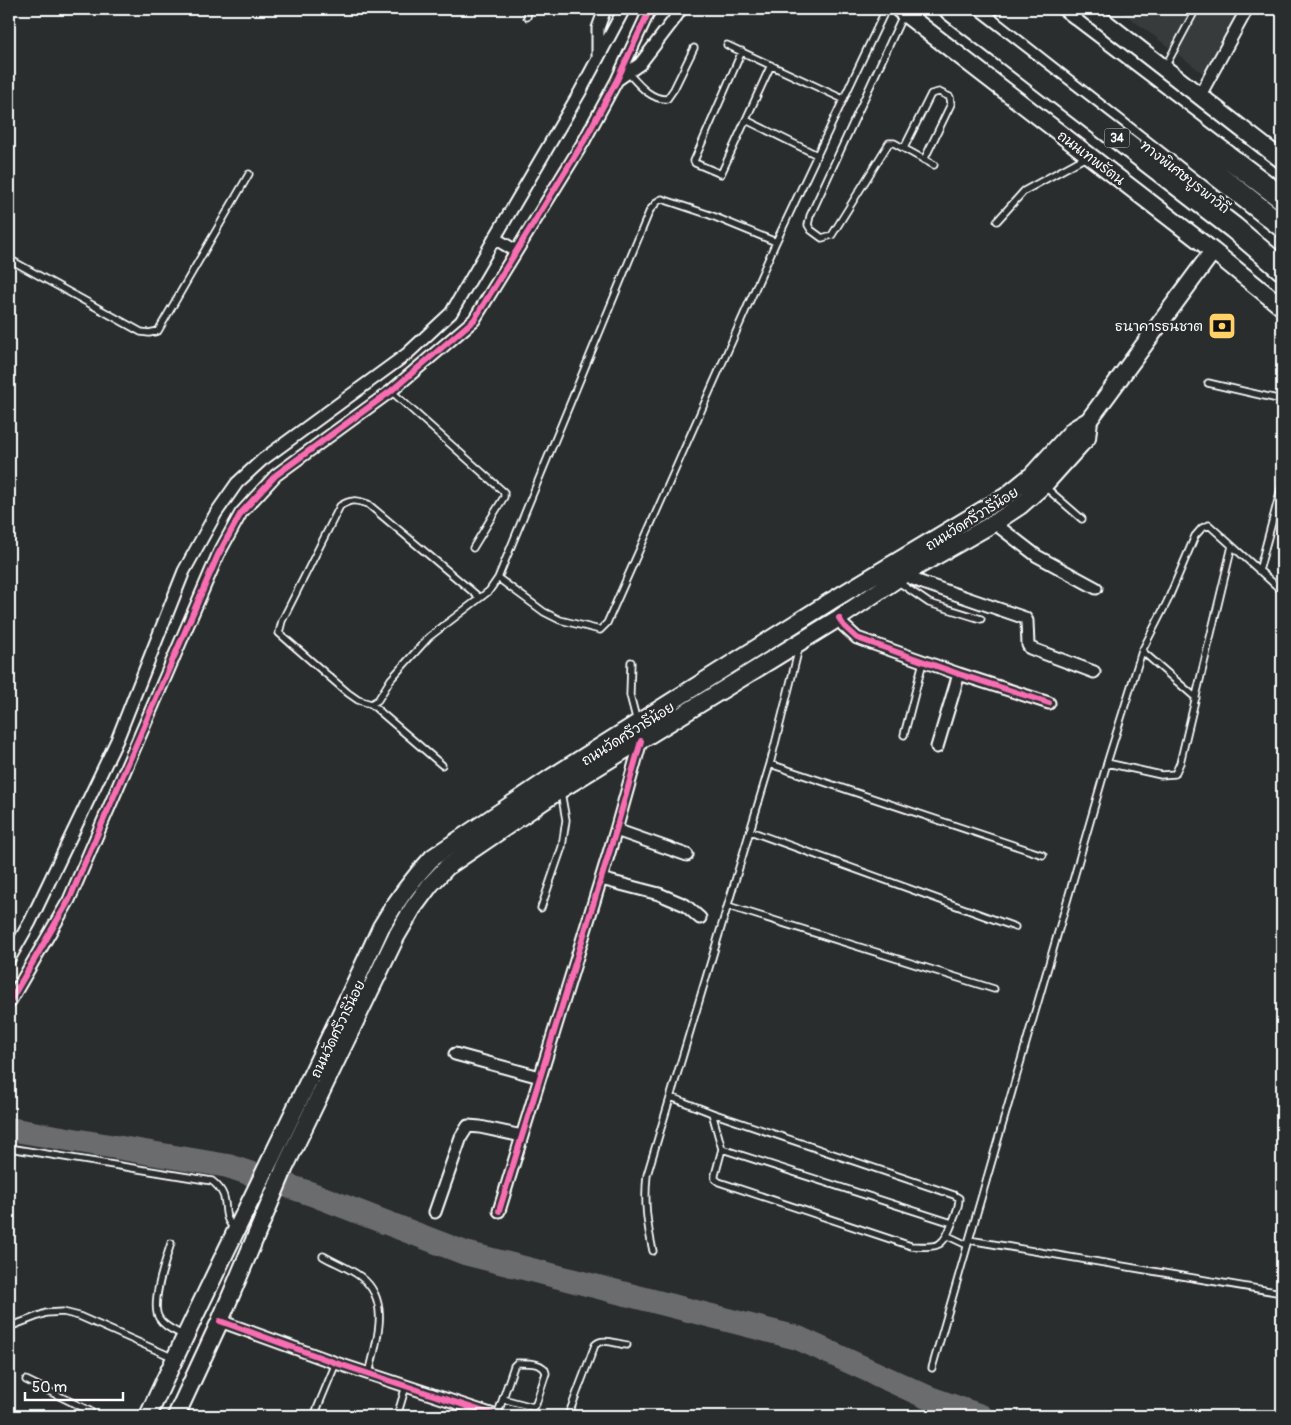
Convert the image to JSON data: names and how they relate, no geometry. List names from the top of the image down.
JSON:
{
  "streets": {
    "highway": ["34", "ทางพิเศษบูรพาวิถี"],
    "main road": ["ถนนเทพรัตน", "ถนนวัดศรีวารีน้อย"]
  },
  "crossings": [
    ["ถนนเทพรัตน", "ถนนวัดศรีวารีน้อย"]
  ],
  "places": {
    "bank": ["ธนาคารธนชาต"]
  },
  "scale_bar": "50 m"
}
